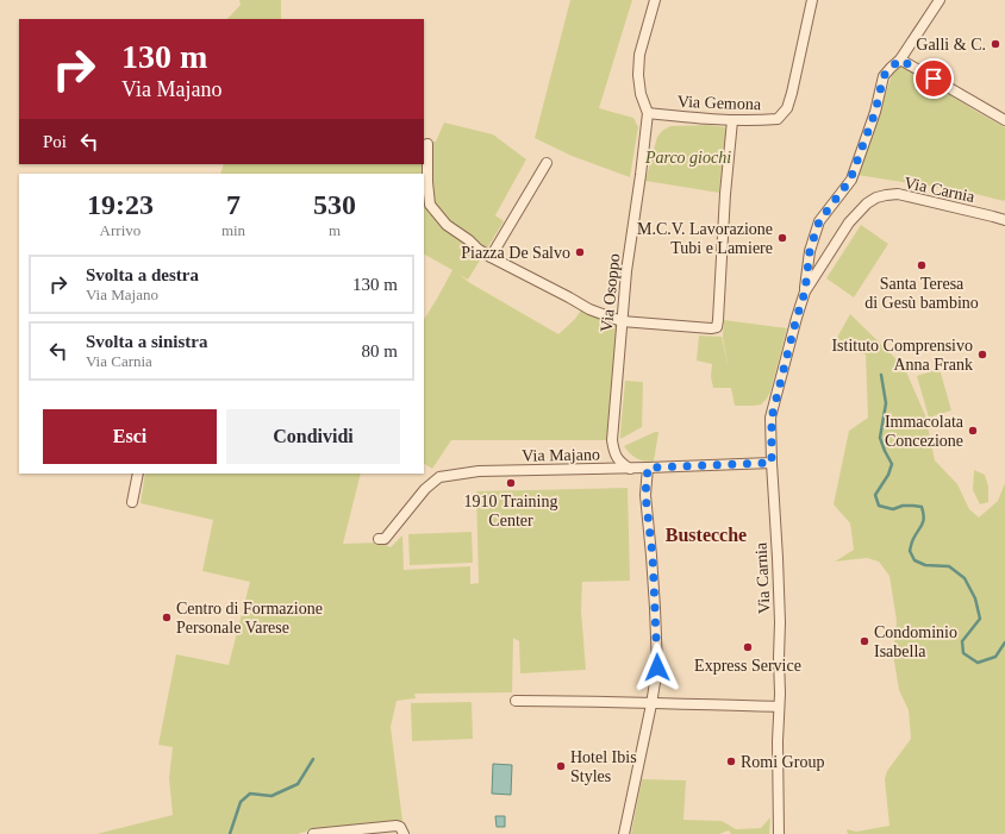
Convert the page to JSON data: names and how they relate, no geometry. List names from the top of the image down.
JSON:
{
  "streets": {
    "street": [
      "Via Gemona",
      "Via Carnia",
      "Via Osoppo",
      "Via Majano"
    ]
  },
  "crossings": [
    ["Via Gemona", "Via Osoppo"],
    ["Via Carnia", "Via Majano"],
    ["Via Osoppo", "Via Majano"]
  ],
  "districts": ["Bustecche"],
  "parks": ["Parco giochi"],
  "places": [
    "Galli & C.",
    "M.C.V. Lavorazione Tubi e Lamiere",
    "Piazza De Salvo",
    "Santa Teresa di Gesù bambino",
    "Istituto Comprensivo Anna Frank",
    "Immacolata Concezione",
    "1910 Training Center",
    "Centro di Formazione Personale Varese",
    "Condominio Isabella",
    "Express Service",
    "Romi Group",
    "Hotel Ibis Styles"
  ],
  "page": {
    "turn": ["130 m", "Via Majano"],
    "then": "Poi",
    "eta": [
      "19:23",
      "Arrivo",
      "7",
      "min",
      "530",
      "m"
    ],
    "list": [
      {
        "name": "Svolta a destra",
        "note": "Via Majano",
        "value": "130 m"
      },
      {
        "name": "Svolta a sinistra",
        "note": "Via Carnia",
        "value": "80 m"
      }
    ],
    "buttons": ["Esci", "Condividi"]
  }
}
